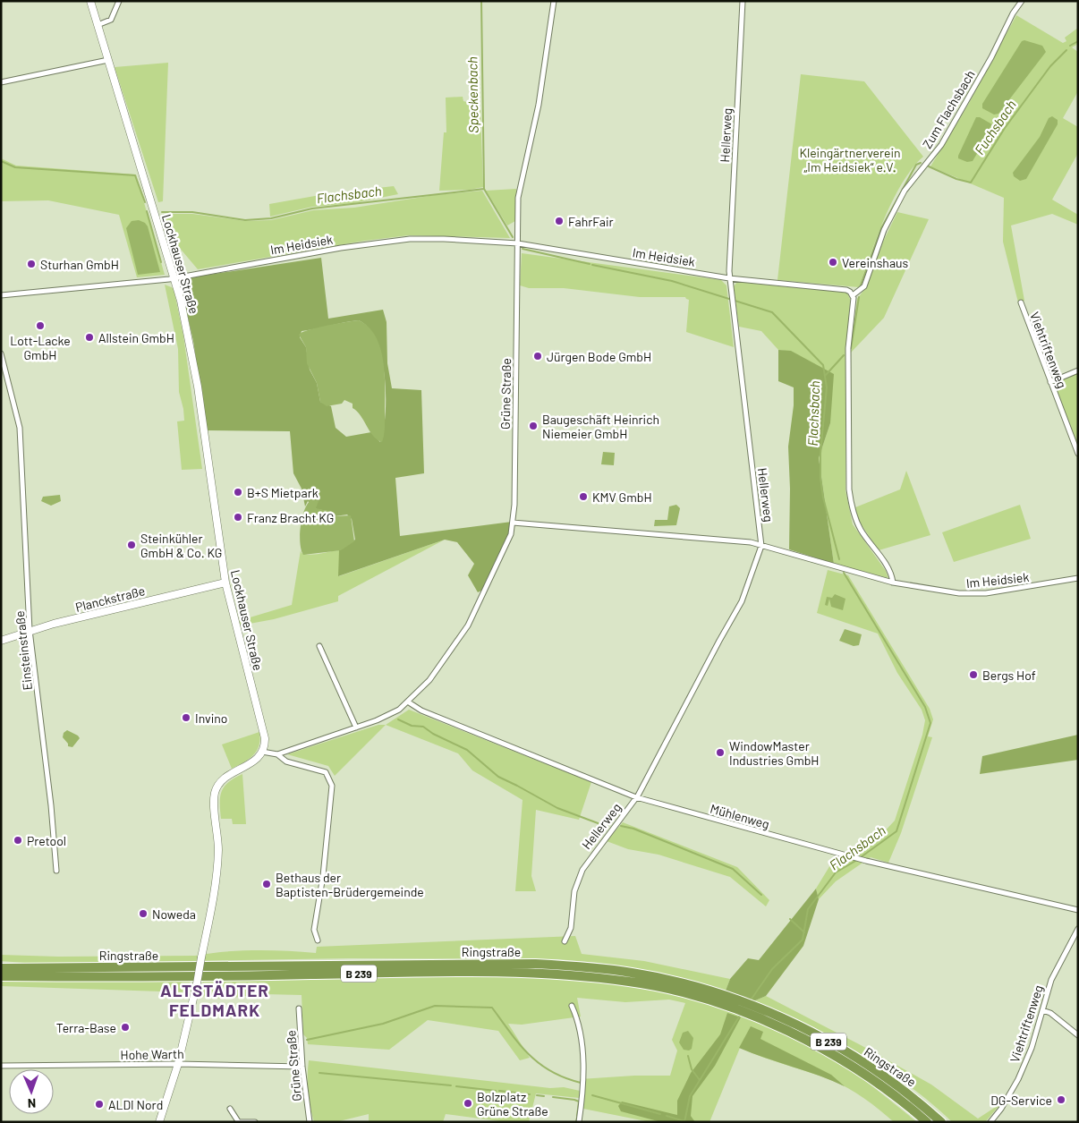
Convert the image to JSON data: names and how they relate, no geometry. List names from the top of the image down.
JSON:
{
  "streets": {
    "highway": ["Ringstraße", "B 239"],
    "street": [
      "Zum Flachsbach",
      "Hellerweg",
      "Im Heidsiek",
      "Lockhauser Straße",
      "Viehtriftenweg",
      "Grüne Straße",
      "Planckstraße",
      "Einsteinstraße",
      "Mühlenweg",
      "Hohe Warth"
    ]
  },
  "crossings": [
    ["Zum Flachsbach", "Im Heidsiek"],
    ["Hellerweg", "Im Heidsiek"],
    ["Hellerweg", "Mühlenweg"],
    ["Im Heidsiek", "Lockhauser Straße"],
    ["Im Heidsiek", "Grüne Straße"],
    ["Lockhauser Straße", "Grüne Straße"],
    ["Lockhauser Straße", "Planckstraße"],
    ["Grüne Straße", "Mühlenweg"],
    ["Grüne Straße", "Hohe Warth"],
    ["Planckstraße", "Einsteinstraße"]
  ],
  "districts": ["ALTSTÄDTER FELDMARK"],
  "water": ["Speckenbach", "Fuchsbach", "Flachsbach"],
  "parks": ["Kleingärtnerverein „Im Heidsiek“ e.V."],
  "places": [
    "FahrFair",
    "Vereinshaus",
    "Sturhan GmbH",
    "Lott-Lacke GmbH",
    "Allstein GmbH",
    "Jürgen Bode GmbH",
    "Baugeschäft Heinrich Niemeier GmbH",
    "B+S Mietpark",
    "KMV GmbH",
    "Franz Bracht KG",
    "Steinkühler GmbH & Co. KG",
    "Bergs Hof",
    "Invino",
    "WindowMaster Industries GmbH",
    "Pretool",
    "Bethaus der Baptisten-Brüdergemeinde",
    "Noweda",
    "Terra-Base",
    "DG-Service",
    "Bolzplatz Grüne Straße",
    "ALDI Nord"
  ],
  "north": "bottom"
}
